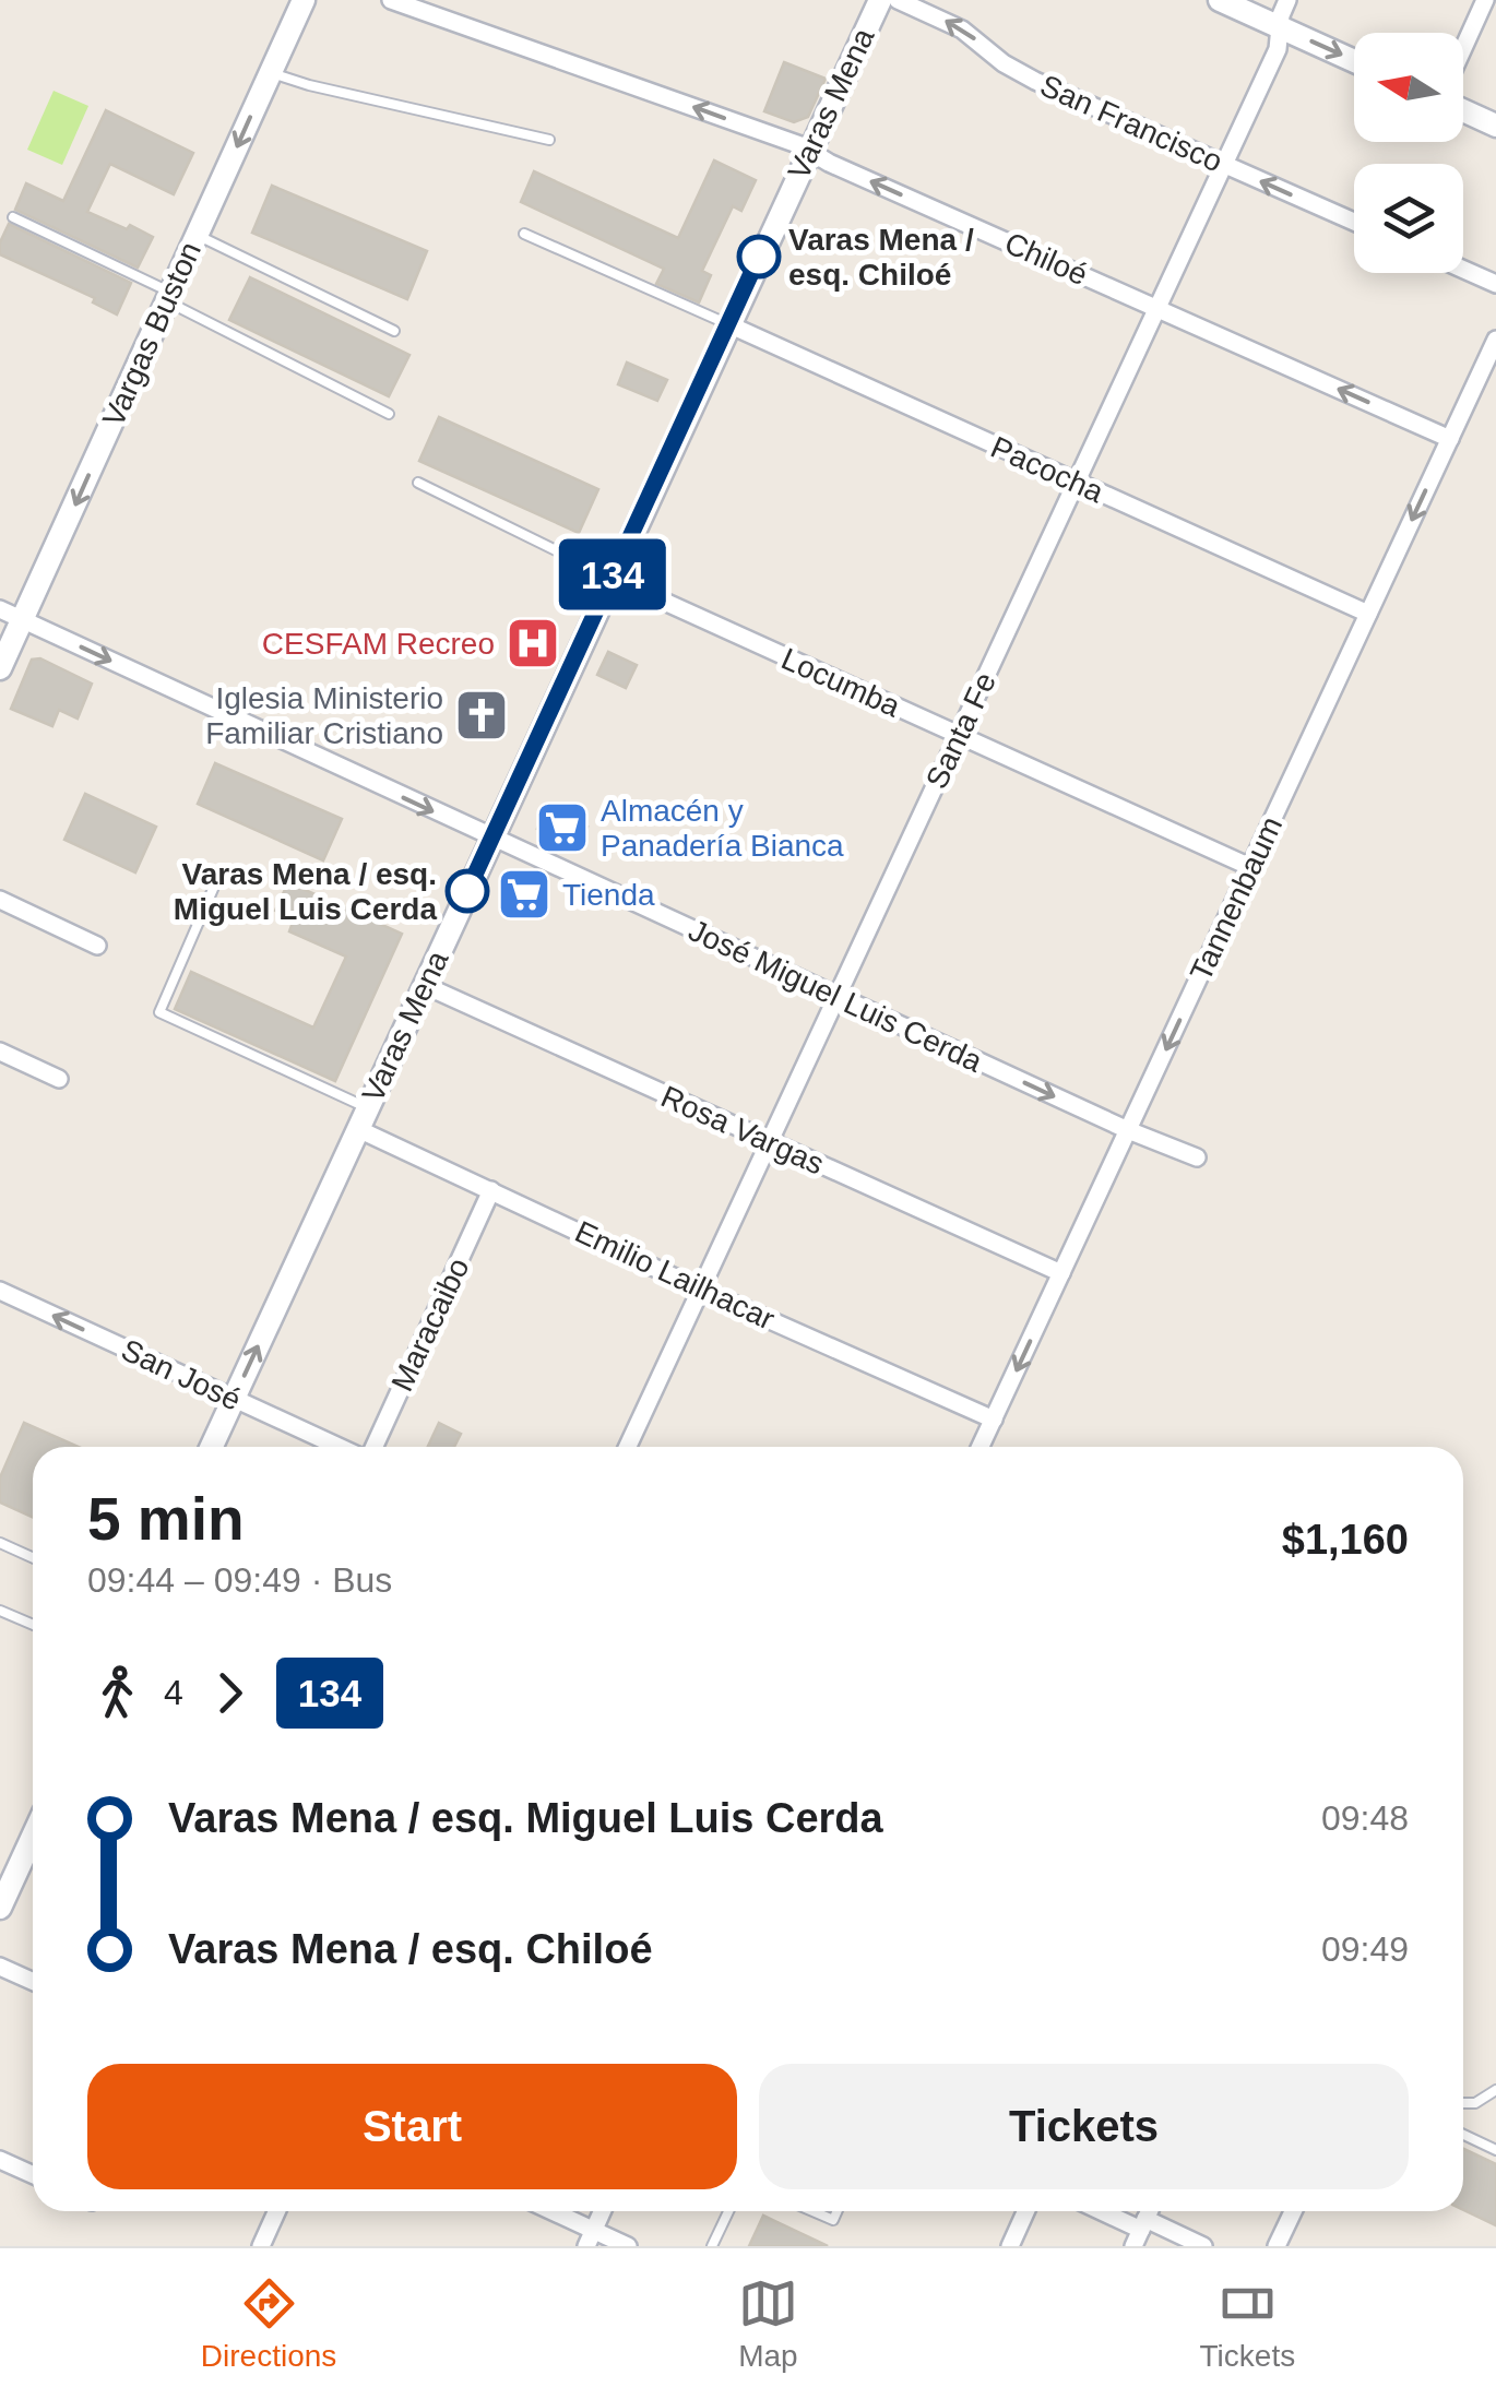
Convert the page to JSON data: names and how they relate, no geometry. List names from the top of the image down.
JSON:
{
  "streets": {
    "street": [
      "Varas Mena",
      "San Francisco",
      "Chiloé",
      "Vargas Buston",
      "Pacocha",
      "Locumba",
      "Santa Fe",
      "Tannenbaum",
      "José Miguel Luis Cerda",
      "Rosa Vargas",
      "Emilio Lailhacar",
      "Maracaibo",
      "San José"
    ]
  },
  "crossings": [
    ["Varas Mena", "Chiloé"],
    ["Varas Mena", "Pacocha"],
    ["Varas Mena", "Locumba"],
    ["Varas Mena", "José Miguel Luis Cerda"],
    ["Varas Mena", "Rosa Vargas"],
    ["Varas Mena", "Emilio Lailhacar"],
    ["Varas Mena", "San José"],
    ["San Francisco", "Santa Fe"],
    ["Chiloé", "Santa Fe"],
    ["Chiloé", "Tannenbaum"],
    ["Vargas Buston", "José Miguel Luis Cerda"],
    ["Pacocha", "Santa Fe"],
    ["Pacocha", "Tannenbaum"],
    ["Locumba", "Santa Fe"],
    ["Locumba", "Tannenbaum"],
    ["Santa Fe", "José Miguel Luis Cerda"],
    ["Santa Fe", "Rosa Vargas"],
    ["Santa Fe", "Emilio Lailhacar"],
    ["Tannenbaum", "José Miguel Luis Cerda"],
    ["Tannenbaum", "Rosa Vargas"],
    ["Tannenbaum", "Emilio Lailhacar"],
    ["Emilio Lailhacar", "Maracaibo"]
  ],
  "one_way": [
    "San Francisco",
    "Chiloé",
    "Vargas Buston",
    "Tannenbaum",
    "José Miguel Luis Cerda",
    "San José"
  ],
  "places": {
    "other": ["Varas Mena / esq. Chiloé", "Varas Mena / esq. Miguel Luis Cerda"],
    "hospital": ["CESFAM Recreo"],
    "church": ["Iglesia Ministerio Familiar Cristiano"],
    "supermarket": ["Almacén y Panadería Bianca", "Tienda"]
  },
  "lines": ["bus line 134"],
  "north": "left",
  "page": {
    "on_map": "134",
    "heading": ["5 min", "09:44 – 09:49 · Bus", "$1,160"],
    "legs": ["4", "134"],
    "list": [
      {
        "name": "Varas Mena / esq. Miguel Luis Cerda",
        "value": "09:48"
      },
      {
        "name": "Varas Mena / esq. Chiloé",
        "value": "09:49"
      }
    ],
    "buttons": ["Start", "Tickets"],
    "tabs": ["Directions", "Map", "Tickets"]
  }
}
